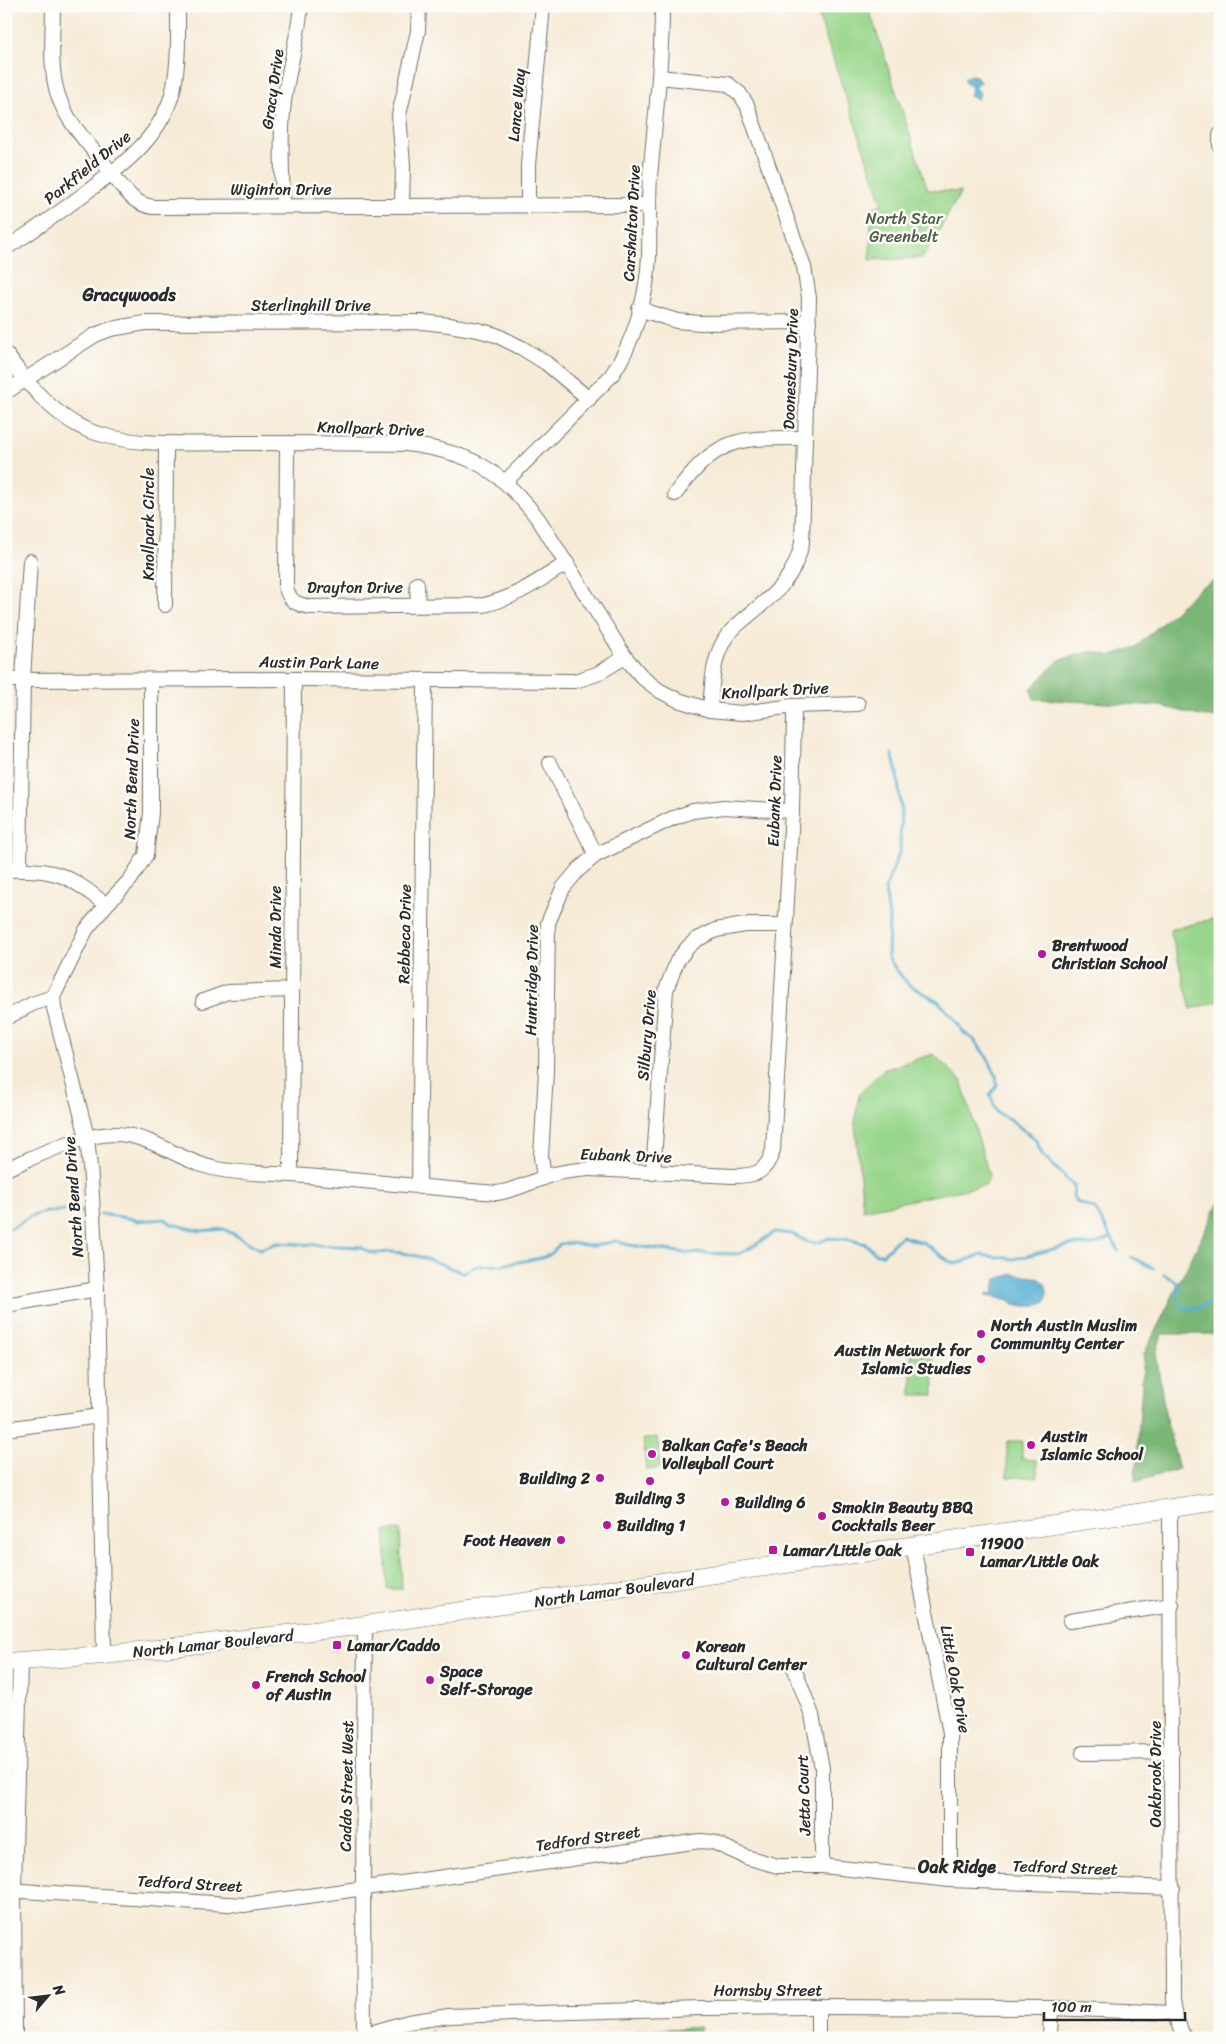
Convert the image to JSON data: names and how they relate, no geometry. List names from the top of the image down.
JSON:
{
  "streets": {
    "main road": ["North Lamar Boulevard"],
    "street": [
      "Gracy Drive",
      "Lance Way",
      "Parkfield Drive",
      "Wiginton Drive",
      "Carshalton Drive",
      "Sterlinghill Drive",
      "Doonesbury Drive",
      "Knollpark Drive",
      "Knollpark Circle",
      "Drayton Drive",
      "Austin Park Lane",
      "North Bend Drive",
      "Eubank Drive",
      "Minda Drive",
      "Rebbeca Drive",
      "Huntridge Drive",
      "Silbury Drive",
      "Little Oak Drive",
      "Oakbrook Drive",
      "Caddo Street West",
      "Jetta Court",
      "Tedford Street",
      "Hornsby Street"
    ]
  },
  "crossings": [
    ["Gracy Drive", "Wiginton Drive"],
    ["Lance Way", "Wiginton Drive"],
    ["Parkfield Drive", "Wiginton Drive"],
    ["Wiginton Drive", "Carshalton Drive"],
    ["Carshalton Drive", "Sterlinghill Drive"],
    ["Carshalton Drive", "Doonesbury Drive"],
    ["Carshalton Drive", "Knollpark Drive"],
    ["Sterlinghill Drive", "Knollpark Drive"],
    ["Doonesbury Drive", "Knollpark Drive"],
    ["Knollpark Drive", "Knollpark Circle"],
    ["Knollpark Drive", "Drayton Drive"],
    ["Knollpark Drive", "Austin Park Lane"],
    ["Knollpark Drive", "Eubank Drive"],
    ["Austin Park Lane", "North Bend Drive"],
    ["Austin Park Lane", "Minda Drive"],
    ["Austin Park Lane", "Rebbeca Drive"],
    ["North Bend Drive", "Eubank Drive"],
    ["North Bend Drive", "North Lamar Boulevard"],
    ["Eubank Drive", "Minda Drive"],
    ["Eubank Drive", "Rebbeca Drive"],
    ["Eubank Drive", "Huntridge Drive"],
    ["Eubank Drive", "Silbury Drive"],
    ["North Lamar Boulevard", "Little Oak Drive"],
    ["North Lamar Boulevard", "Oakbrook Drive"],
    ["North Lamar Boulevard", "Caddo Street West"],
    ["Little Oak Drive", "Tedford Street"],
    ["Oakbrook Drive", "Tedford Street"],
    ["Oakbrook Drive", "Hornsby Street"],
    ["Caddo Street West", "Tedford Street"],
    ["Caddo Street West", "Hornsby Street"],
    ["Jetta Court", "Tedford Street"]
  ],
  "districts": ["Gracywoods", "Oak Ridge"],
  "parks": ["North Star Greenbelt"],
  "places": {
    "other": [
      "Brentwood Christian School",
      "North Austin Muslim Community Center",
      "Austin Network for Islamic Studies",
      "Austin Islamic School",
      "Balkan Cafe's Beach Volleyball Court",
      "Building 2",
      "Building 3",
      "Building 6",
      "Smokin Beauty BBQ Cocktails Beer",
      "Building 1",
      "Foot Heaven",
      "Korean Cultural Center",
      "Space Self-Storage",
      "French School of Austin"
    ],
    "transit": ["Lamar/Little Oak", "11900 Lamar/Little Oak", "Lamar/Caddo"]
  },
  "scale_bar": "100 m",
  "north": "top right"
}
